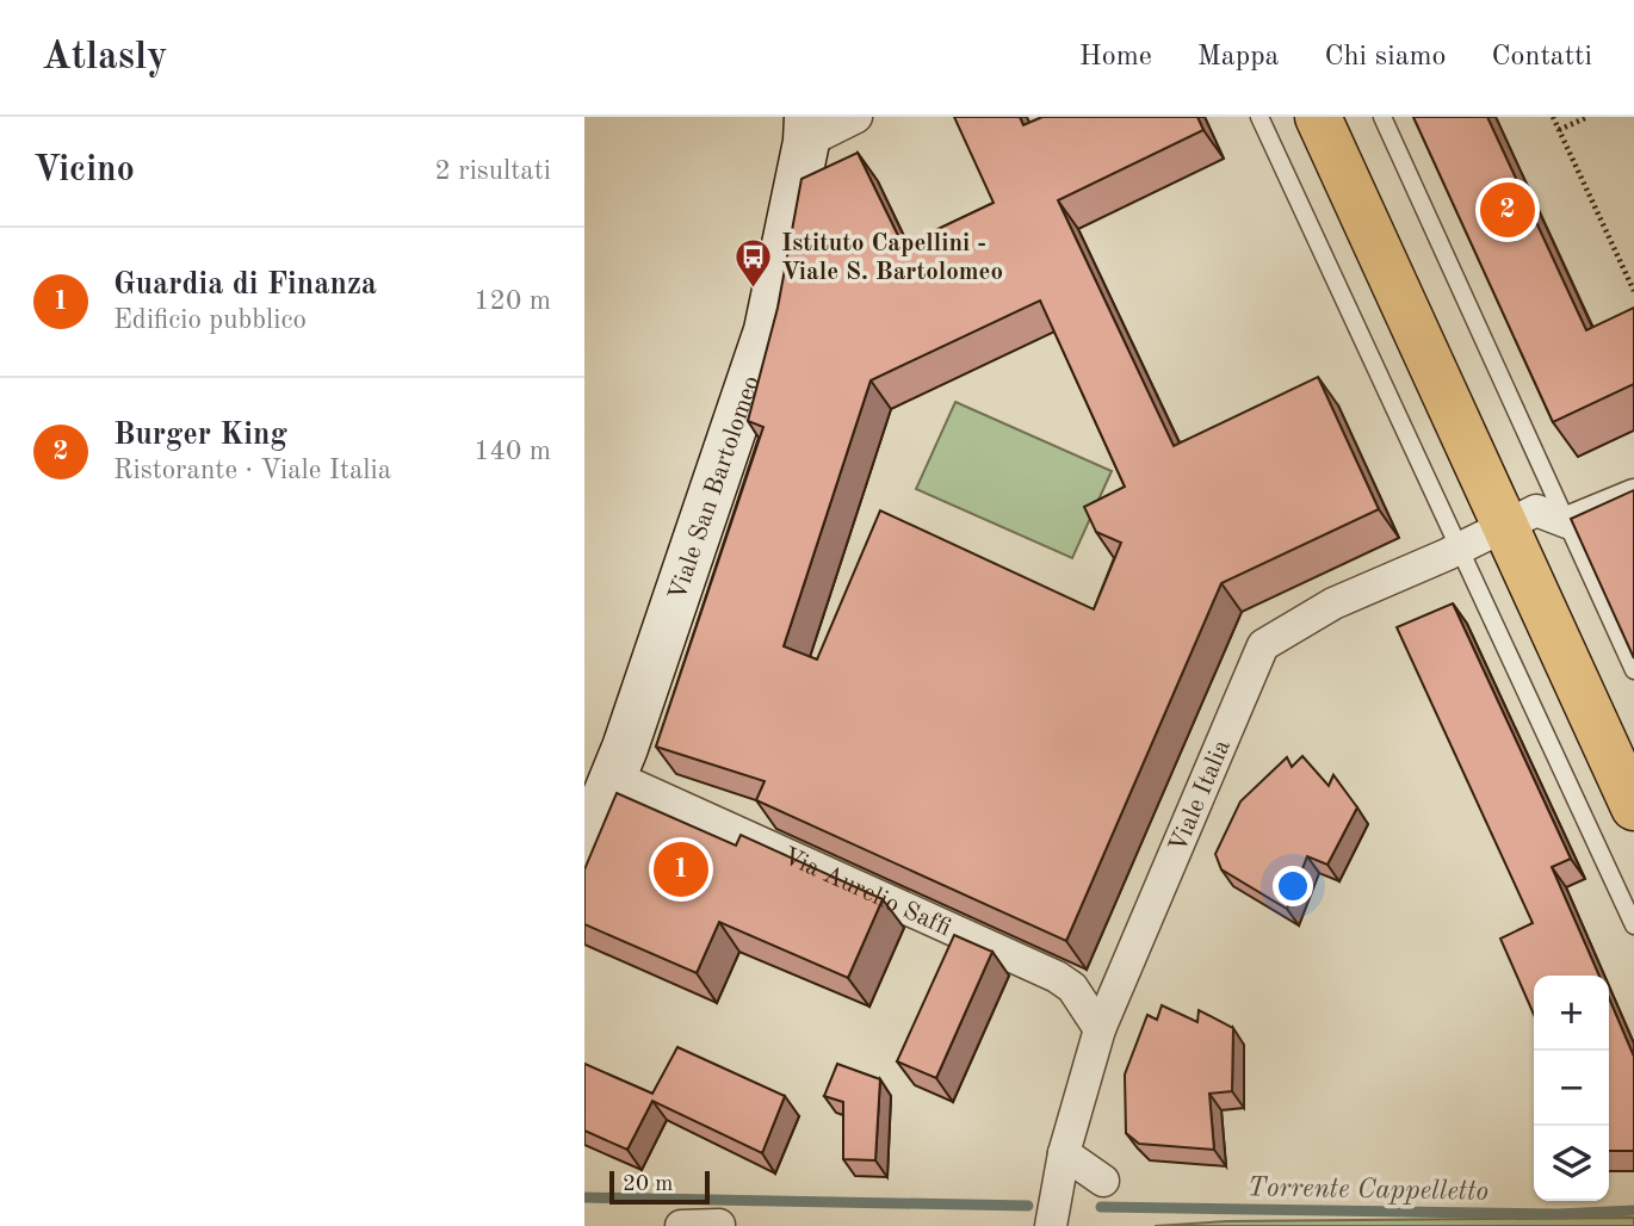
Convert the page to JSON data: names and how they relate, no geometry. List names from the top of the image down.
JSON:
{
  "streets": {
    "main road": ["Viale San Bartolomeo"],
    "street": ["Viale Italia", "Via Aurelio Saffi"]
  },
  "crossings": [
    ["Viale San Bartolomeo", "Via Aurelio Saffi"],
    ["Viale Italia", "Via Aurelio Saffi"]
  ],
  "water": ["Torrente Cappelletto"],
  "places": {
    "bus stop": ["Istituto Capellini - Viale S. Bartolomeo"]
  },
  "scale_bar": "20 m",
  "page": {
    "header": "Atlasly",
    "nav": [
      "Home",
      "Mappa",
      "Chi siamo",
      "Contatti"
    ],
    "heading": ["Vicino", "2 risultati"],
    "pins": ["2", "1"],
    "list": [
      {
        "mark": "1",
        "name": "Guardia di Finanza",
        "note": "Edificio pubblico",
        "value": "120 m"
      },
      {
        "mark": "2",
        "name": "Burger King",
        "note": "Ristorante · Viale Italia",
        "value": "140 m"
      }
    ],
    "map_buttons": ["+", "−"],
    "scale": "20 m"
  }
}
